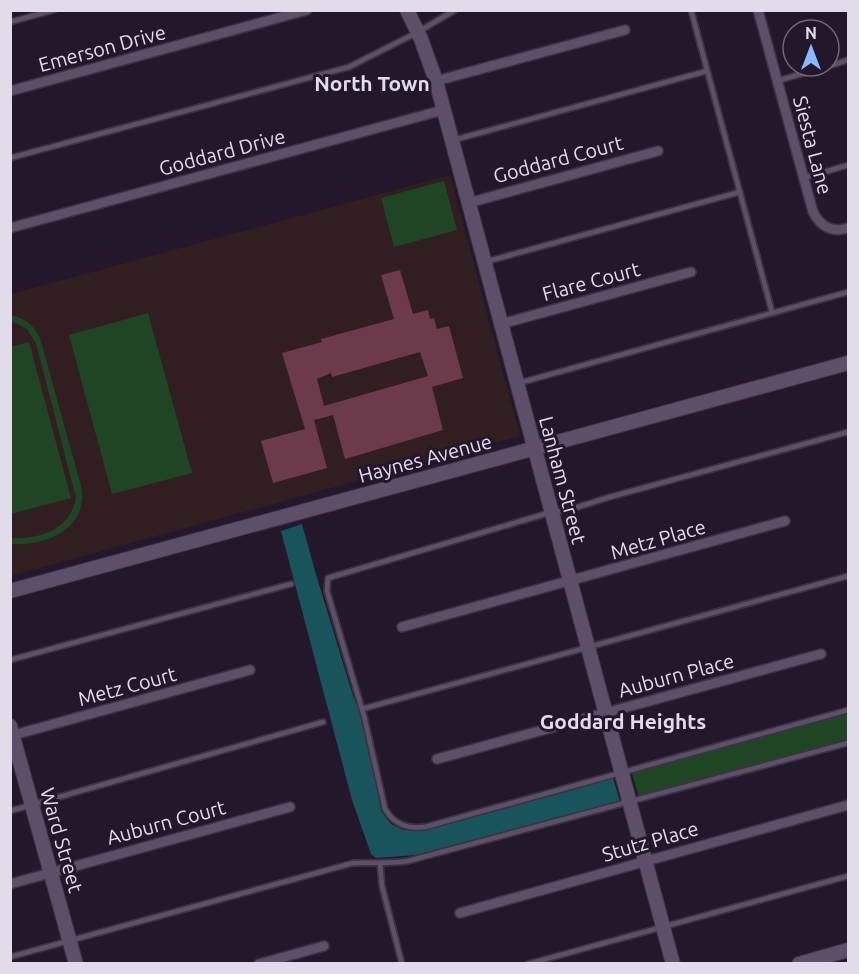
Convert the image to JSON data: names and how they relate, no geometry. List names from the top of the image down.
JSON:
{
  "streets": {
    "street": [
      "Emerson Drive",
      "Siesta Lane",
      "Goddard Drive",
      "Goddard Court",
      "Flare Court",
      "Haynes Avenue",
      "Lanham Street",
      "Metz Place",
      "Auburn Place",
      "Metz Court",
      "Auburn Court",
      "Ward Street",
      "Stutz Place"
    ]
  },
  "crossings": [
    ["Goddard Drive", "Lanham Street"],
    ["Goddard Court", "Lanham Street"],
    ["Flare Court", "Lanham Street"],
    ["Haynes Avenue", "Lanham Street"],
    ["Lanham Street", "Metz Place"],
    ["Lanham Street", "Auburn Place"],
    ["Lanham Street", "Stutz Place"],
    ["Metz Court", "Ward Street"],
    ["Auburn Court", "Ward Street"]
  ],
  "districts": ["North Town", "Goddard Heights"],
  "north": "top"
}
